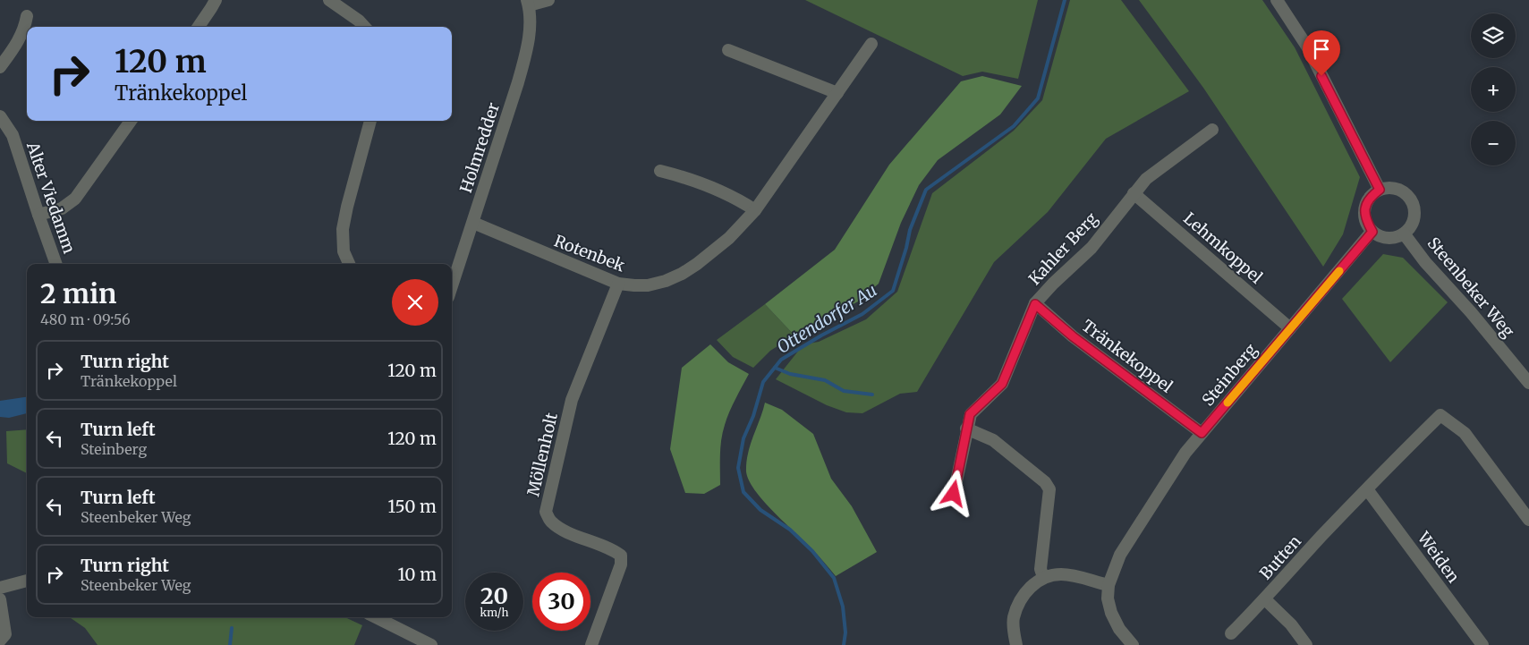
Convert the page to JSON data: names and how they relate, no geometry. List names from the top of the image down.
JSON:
{
  "streets": {
    "street": [
      "Holmredder",
      "Alter Viedamm",
      "Lehmkoppel",
      "Kahler Berg",
      "Rotenbek",
      "Steenbeker Weg",
      "Tränkekoppel",
      "Steinberg",
      "Möllenholt",
      "Butten",
      "Weiden"
    ]
  },
  "crossings": [
    ["Holmredder", "Rotenbek"],
    ["Lehmkoppel", "Kahler Berg"],
    ["Lehmkoppel", "Steinberg"],
    ["Kahler Berg", "Tränkekoppel"],
    ["Rotenbek", "Möllenholt"],
    ["Steenbeker Weg", "Steinberg"],
    ["Tränkekoppel", "Steinberg"],
    ["Butten", "Weiden"]
  ],
  "water": ["Ottendorfer Au"],
  "page": {
    "map_buttons": ["+", "−"],
    "turn": ["120 m", "Tränkekoppel"],
    "heading": ["2 min", "480 m · 09:56"],
    "list": [
      {
        "name": "Turn right",
        "note": "Tränkekoppel",
        "value": "120 m"
      },
      {
        "name": "Turn left",
        "note": "Steinberg",
        "value": "120 m"
      },
      {
        "name": "Turn left",
        "note": "Steenbeker Weg",
        "value": "150 m"
      },
      {
        "name": "Turn right",
        "note": "Steenbeker Weg",
        "value": "10 m"
      }
    ],
    "speed": "20 km/h",
    "limit": "30"
  }
}
